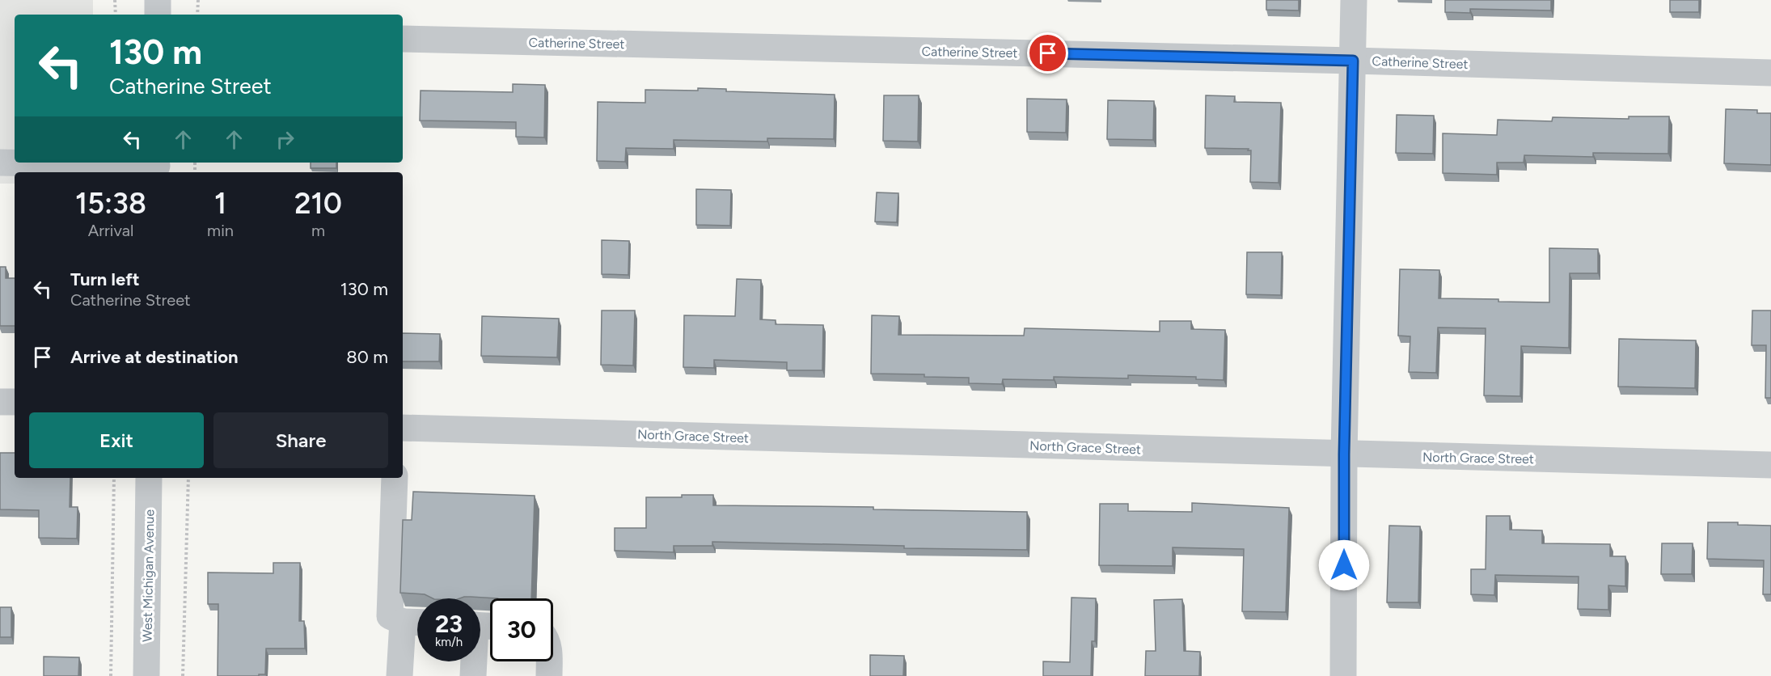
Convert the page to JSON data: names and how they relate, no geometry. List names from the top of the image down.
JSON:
{
  "streets": {
    "street": ["Catherine Street", "North Grace Street", "West Michigan Avenue"]
  },
  "page": {
    "turn": ["130 m", "Catherine Street"],
    "eta": [
      "15:38",
      "Arrival",
      "1",
      "min",
      "210",
      "m"
    ],
    "list": [
      {
        "name": "Turn left",
        "note": "Catherine Street",
        "value": "130 m"
      },
      {
        "name": "Arrive at destination",
        "value": "80 m"
      }
    ],
    "buttons": ["Exit", "Share"],
    "speed": "23 km/h",
    "limit": "30"
  }
}
